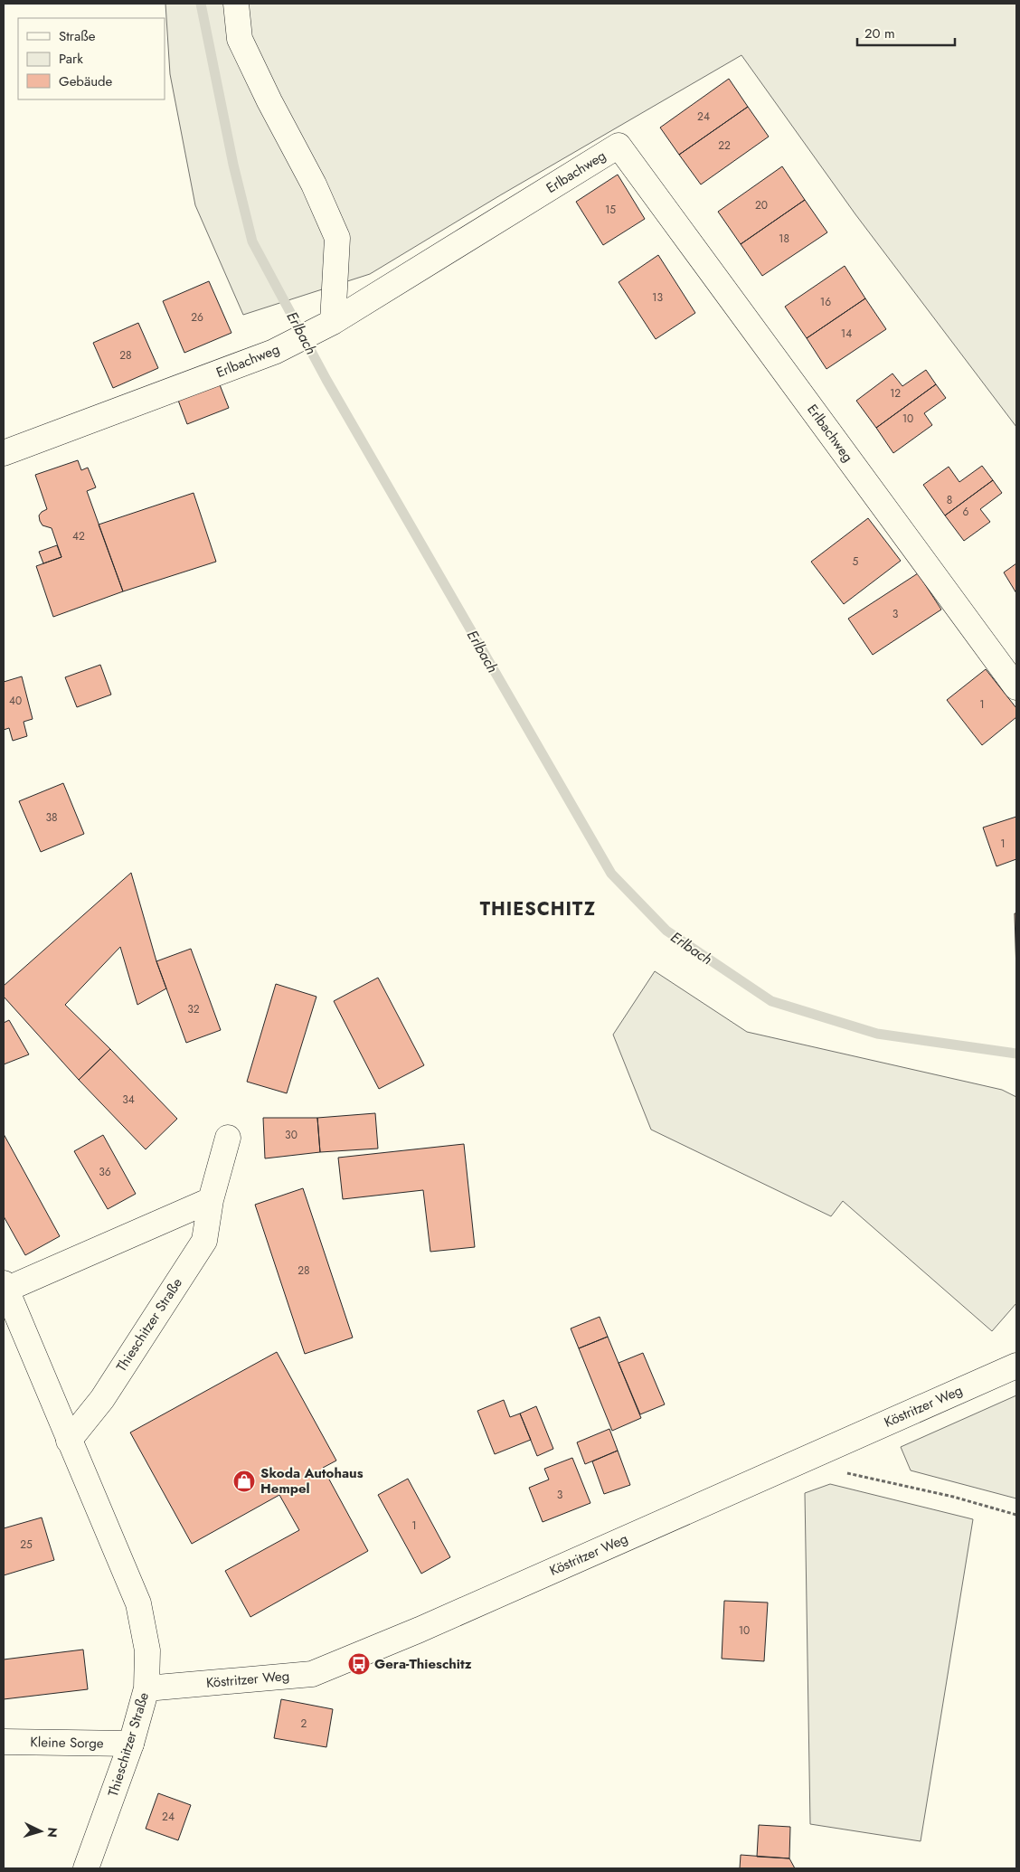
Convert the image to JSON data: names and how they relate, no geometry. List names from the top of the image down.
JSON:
{
  "streets": {
    "street": [
      "Erlbachweg",
      "Thieschitzer Straße",
      "Köstritzer Weg",
      "Kleine Sorge"
    ]
  },
  "crossings": [
    ["Thieschitzer Straße", "Köstritzer Weg"],
    ["Thieschitzer Straße", "Kleine Sorge"]
  ],
  "districts": ["THIESCHITZ"],
  "water": ["Erlbach"],
  "places": {
    "shop": ["Skoda Autohaus Hempel"],
    "bus stop": ["Gera-Thieschitz"]
  },
  "house_numbers": [
    "24",
    "22",
    "20",
    "15",
    "18",
    "13",
    "16",
    "26",
    "14",
    "28",
    "12",
    "10",
    "8",
    "6",
    "42",
    "5",
    "3",
    "40",
    "1",
    "38",
    "1",
    "32",
    "34",
    "30",
    "36",
    "28",
    "3",
    "1",
    "25",
    "10",
    "2",
    "24"
  ],
  "legend": ["Straße", "Park", "Gebäude"],
  "scale_bar": "20 m",
  "north": "right"
}
